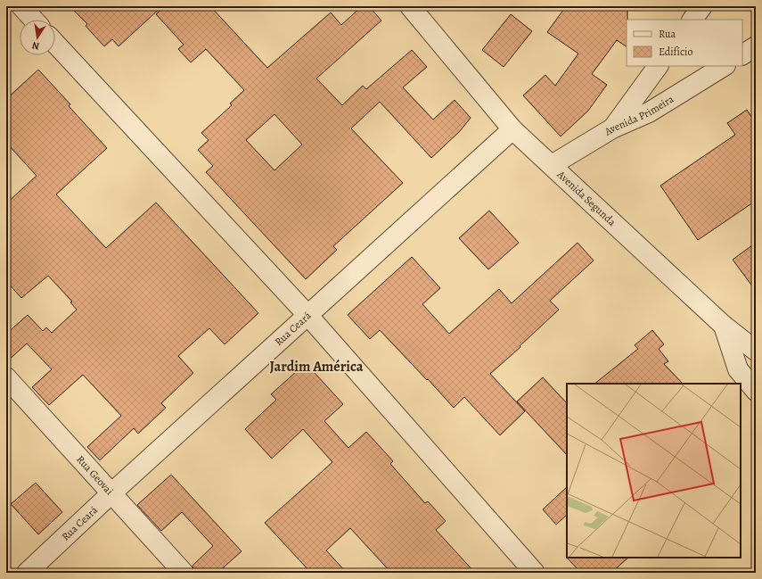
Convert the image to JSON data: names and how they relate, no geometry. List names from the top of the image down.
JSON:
{
  "streets": {
    "street": [
      "Avenida Primeira",
      "Avenida Segunda",
      "Rua Ceará",
      "Rua Geovai"
    ]
  },
  "crossings": [
    ["Avenida Primeira", "Avenida Segunda"],
    ["Avenida Segunda", "Rua Ceará"],
    ["Rua Ceará", "Rua Geovai"]
  ],
  "districts": ["Jardim América"],
  "legend": ["Rua", "Edifício"],
  "north": "bottom"
}
